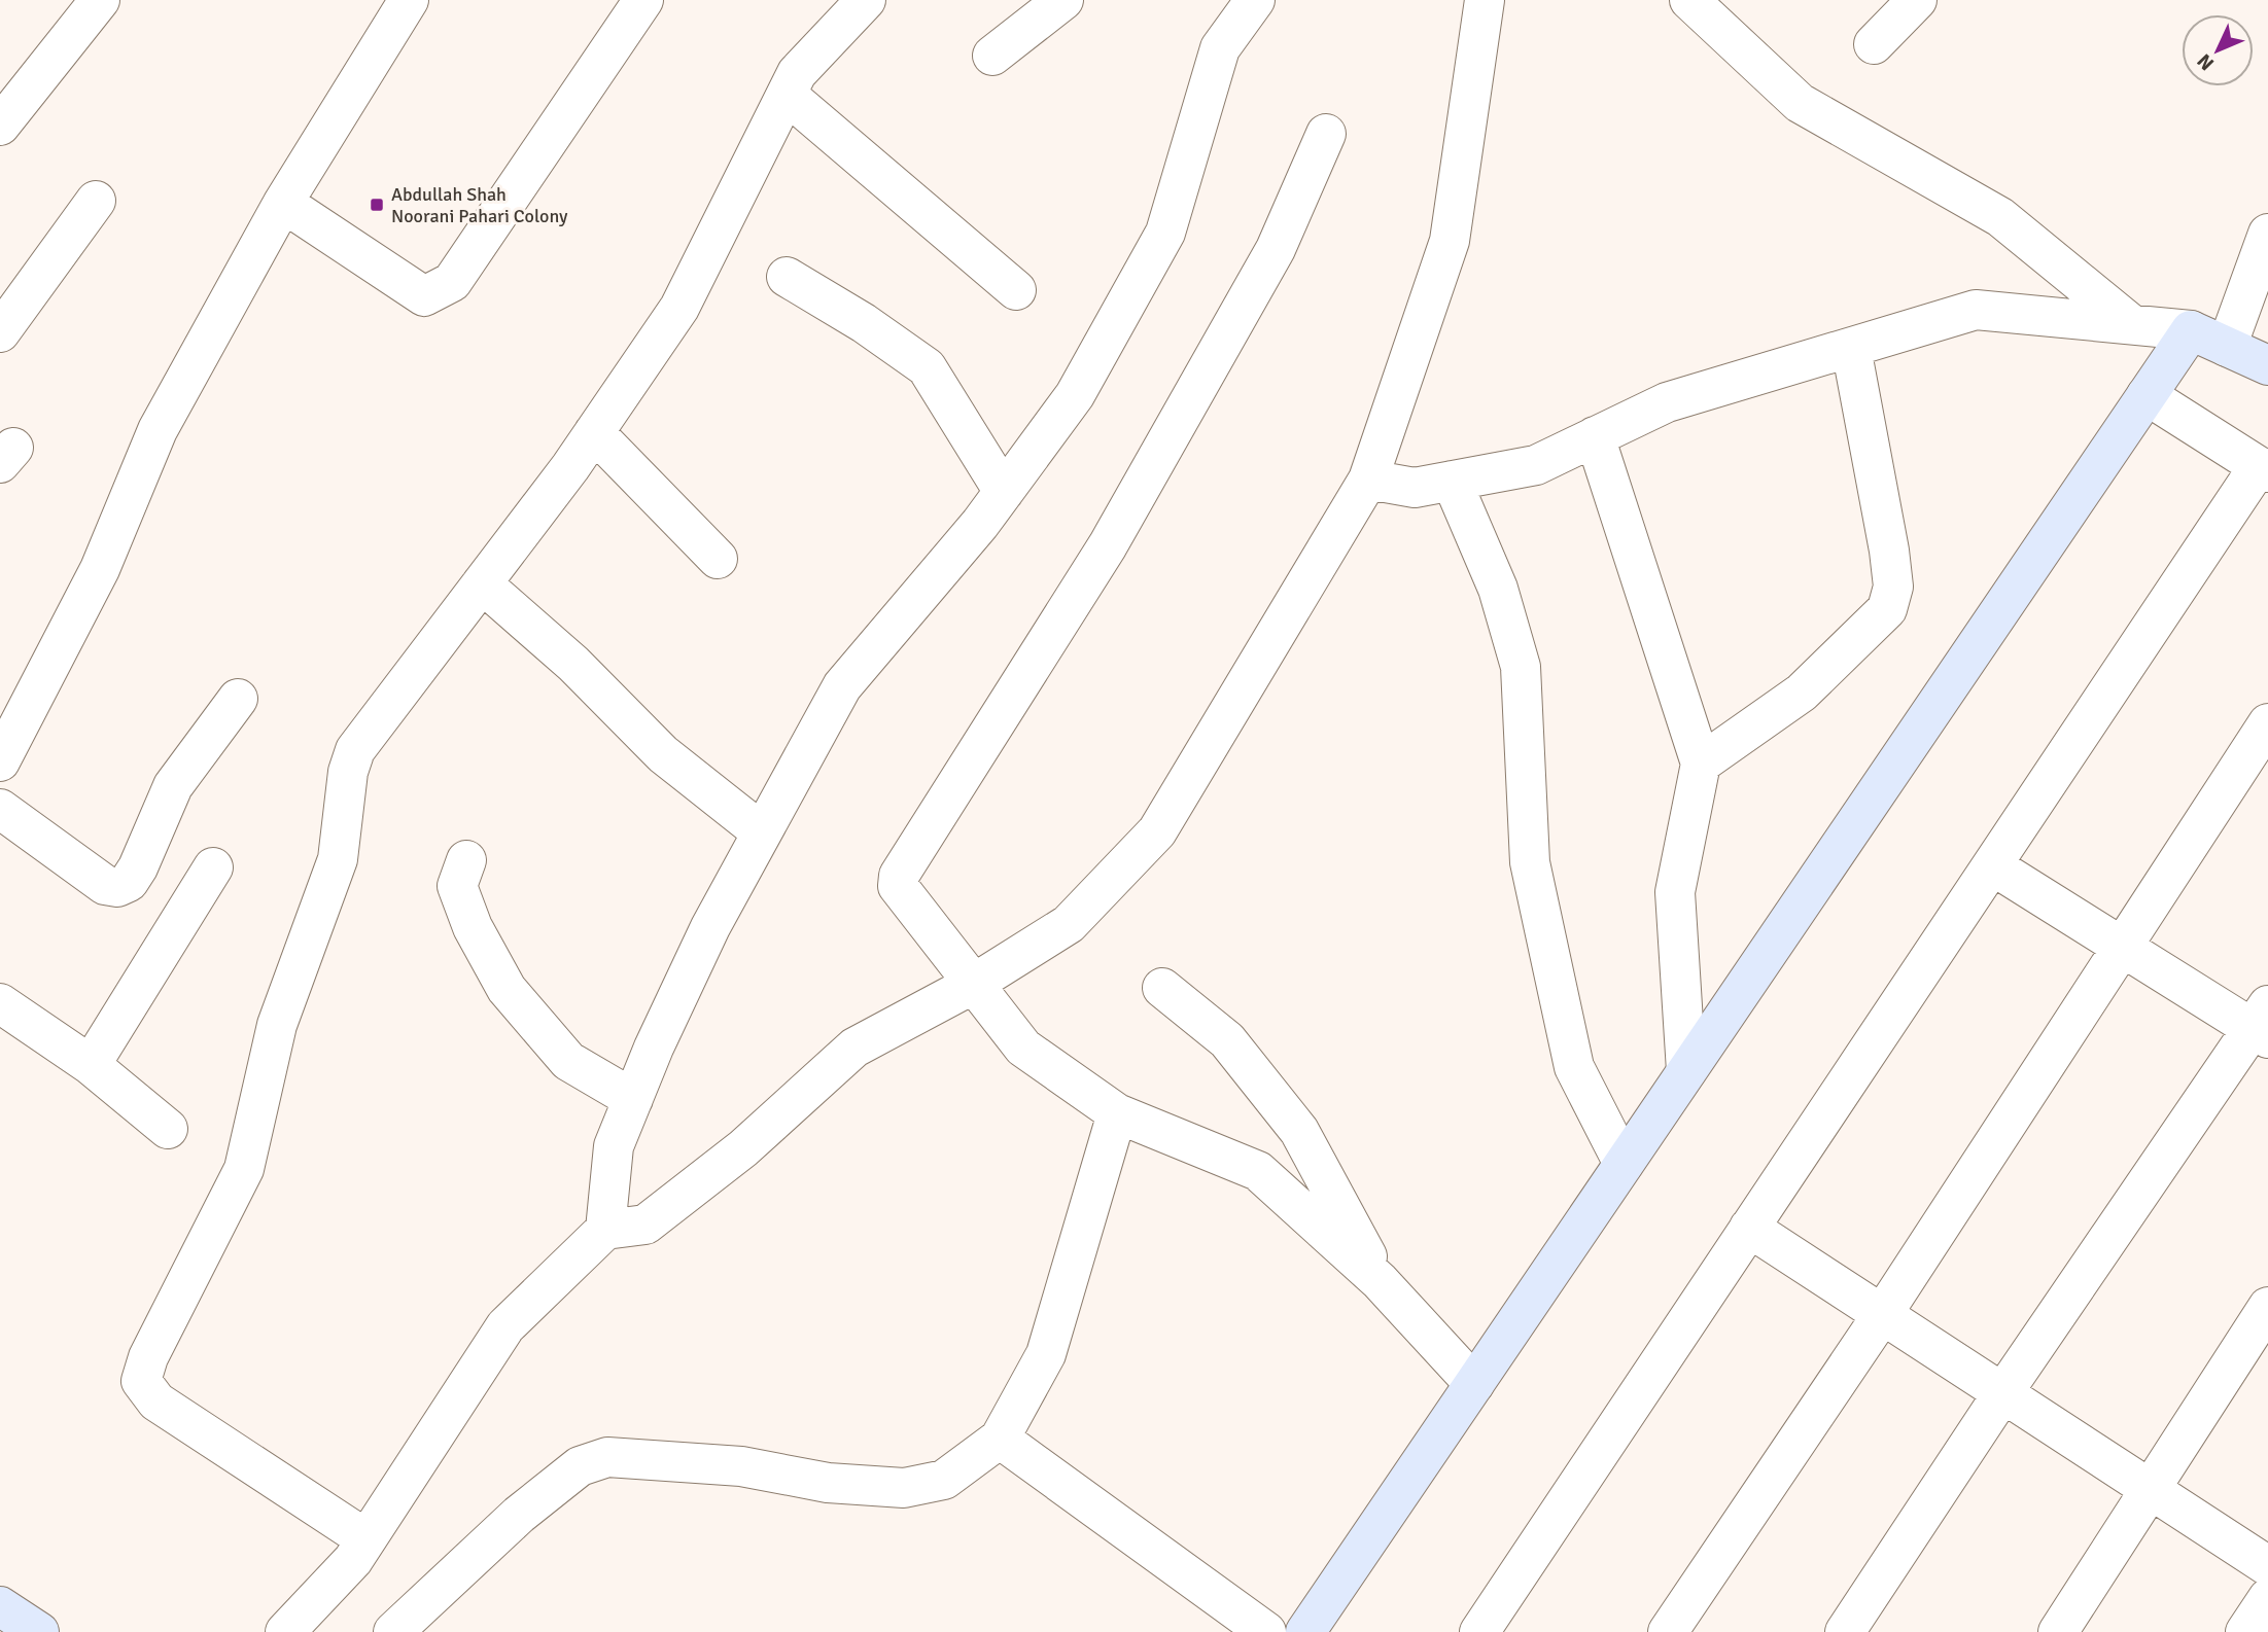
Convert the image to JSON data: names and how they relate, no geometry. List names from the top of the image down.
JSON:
{
  "places": {
    "transit": ["Abdullah Shah Noorani Pahari Colony"]
  },
  "north": "bottom left"
}
